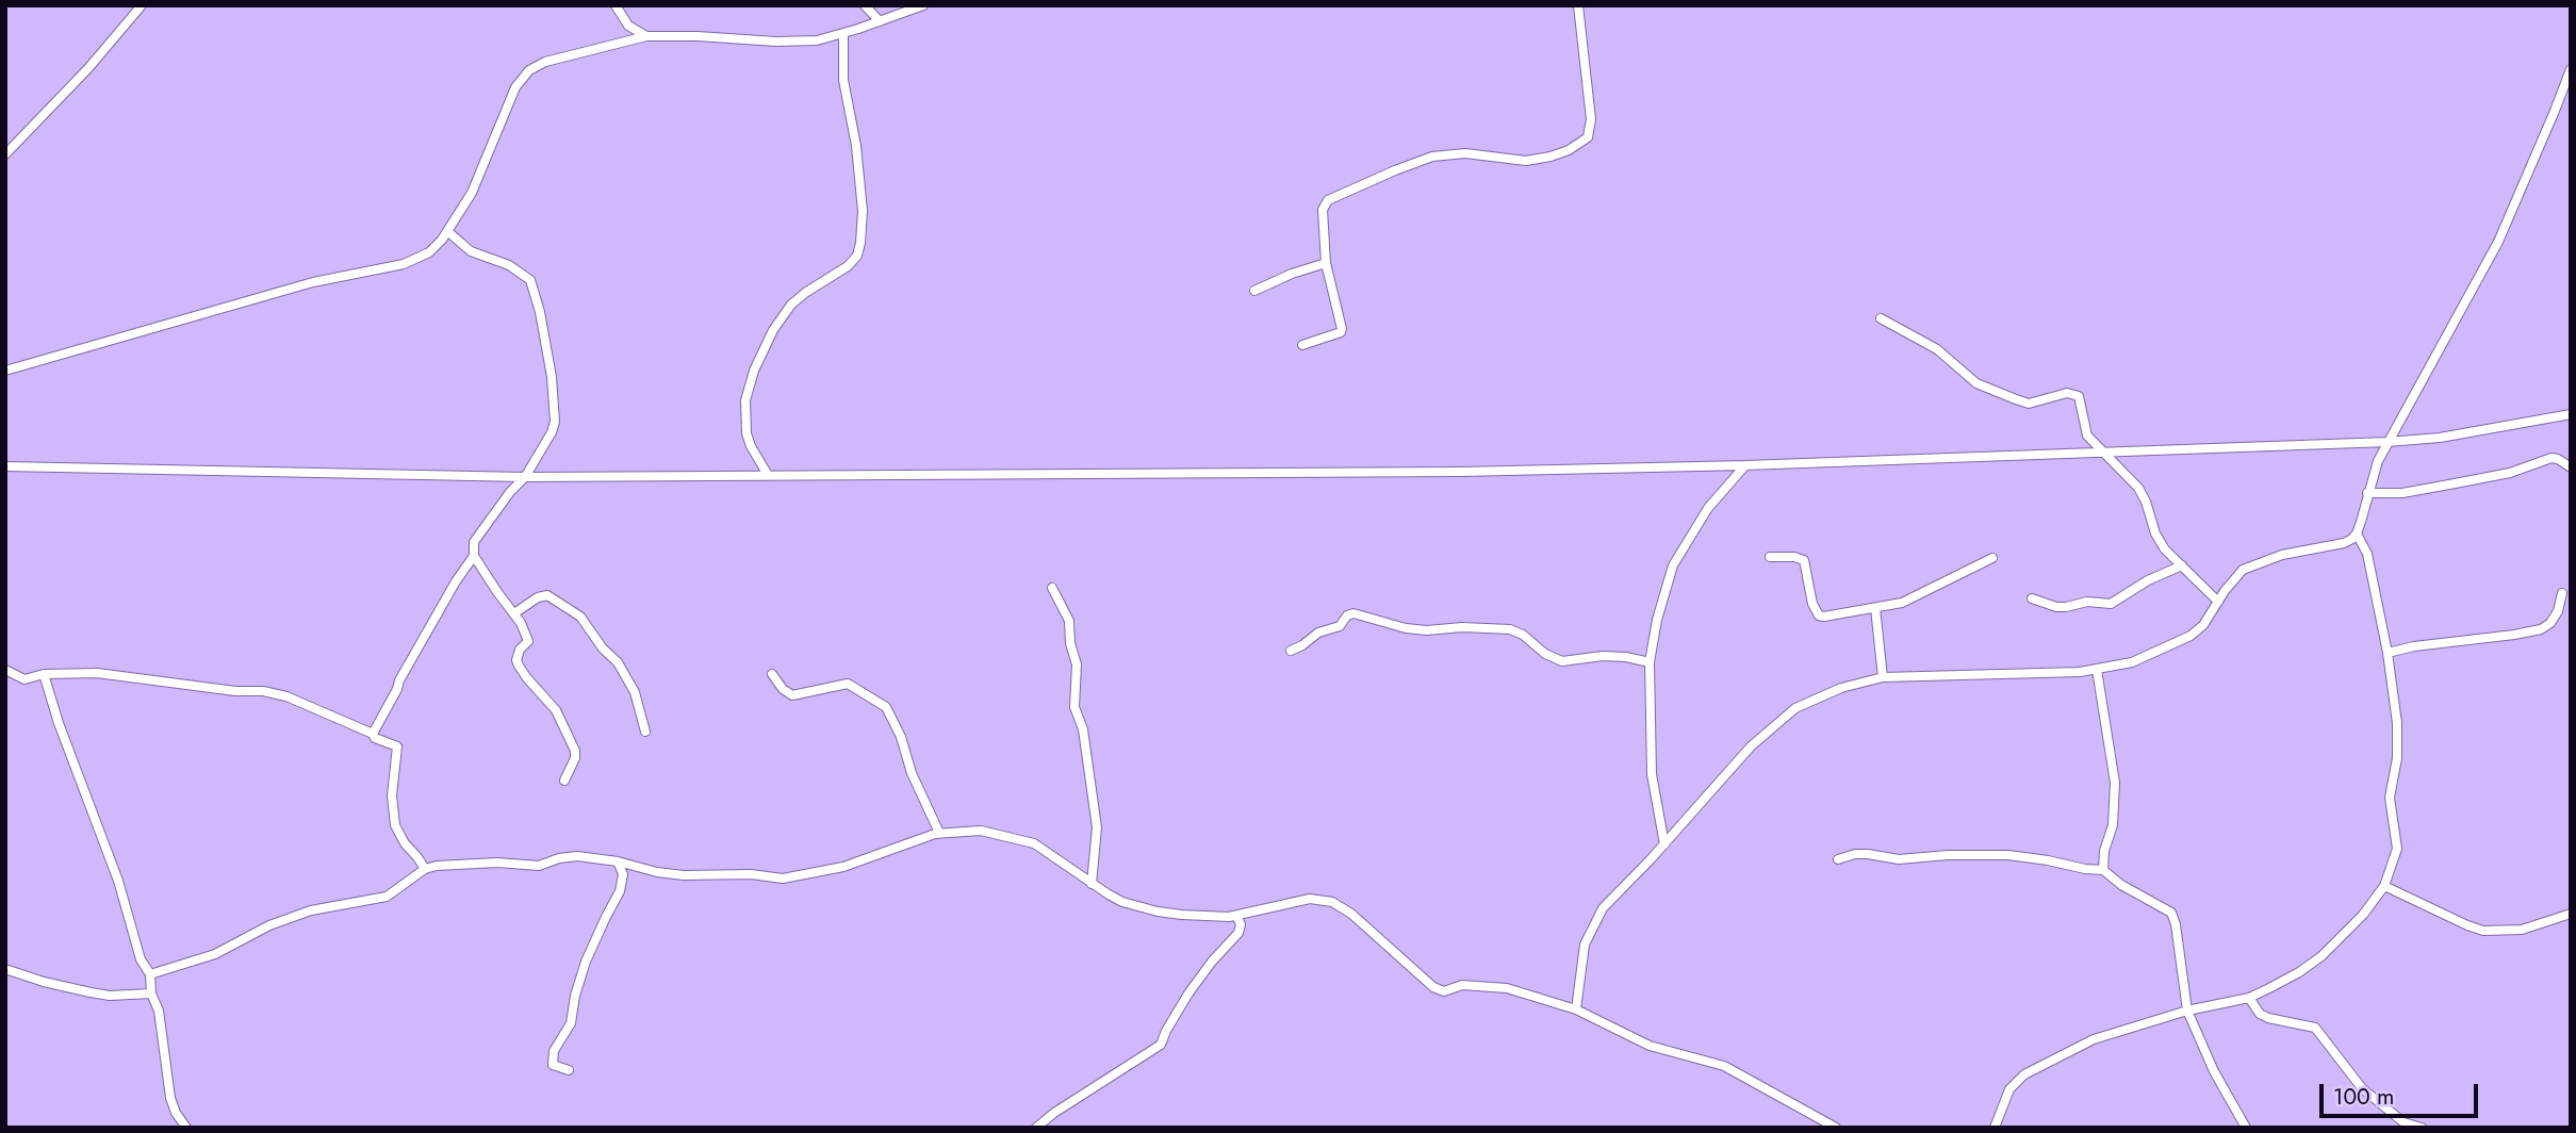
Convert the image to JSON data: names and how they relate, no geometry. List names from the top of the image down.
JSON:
{
  "scale_bar": "100 m"
}
